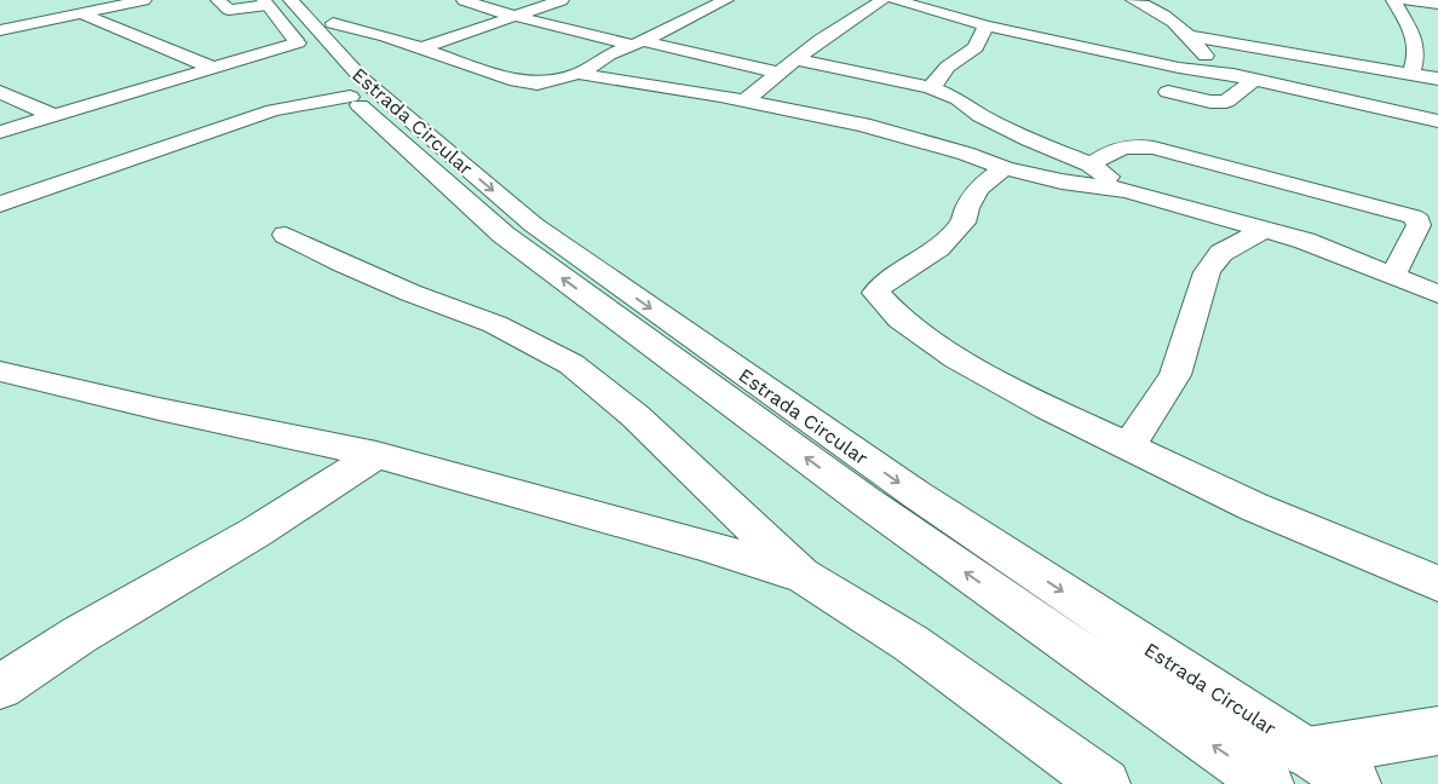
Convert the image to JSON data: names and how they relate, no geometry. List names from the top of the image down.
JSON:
{
  "streets": {
    "street": ["Estrada Circular"]
  }
}
